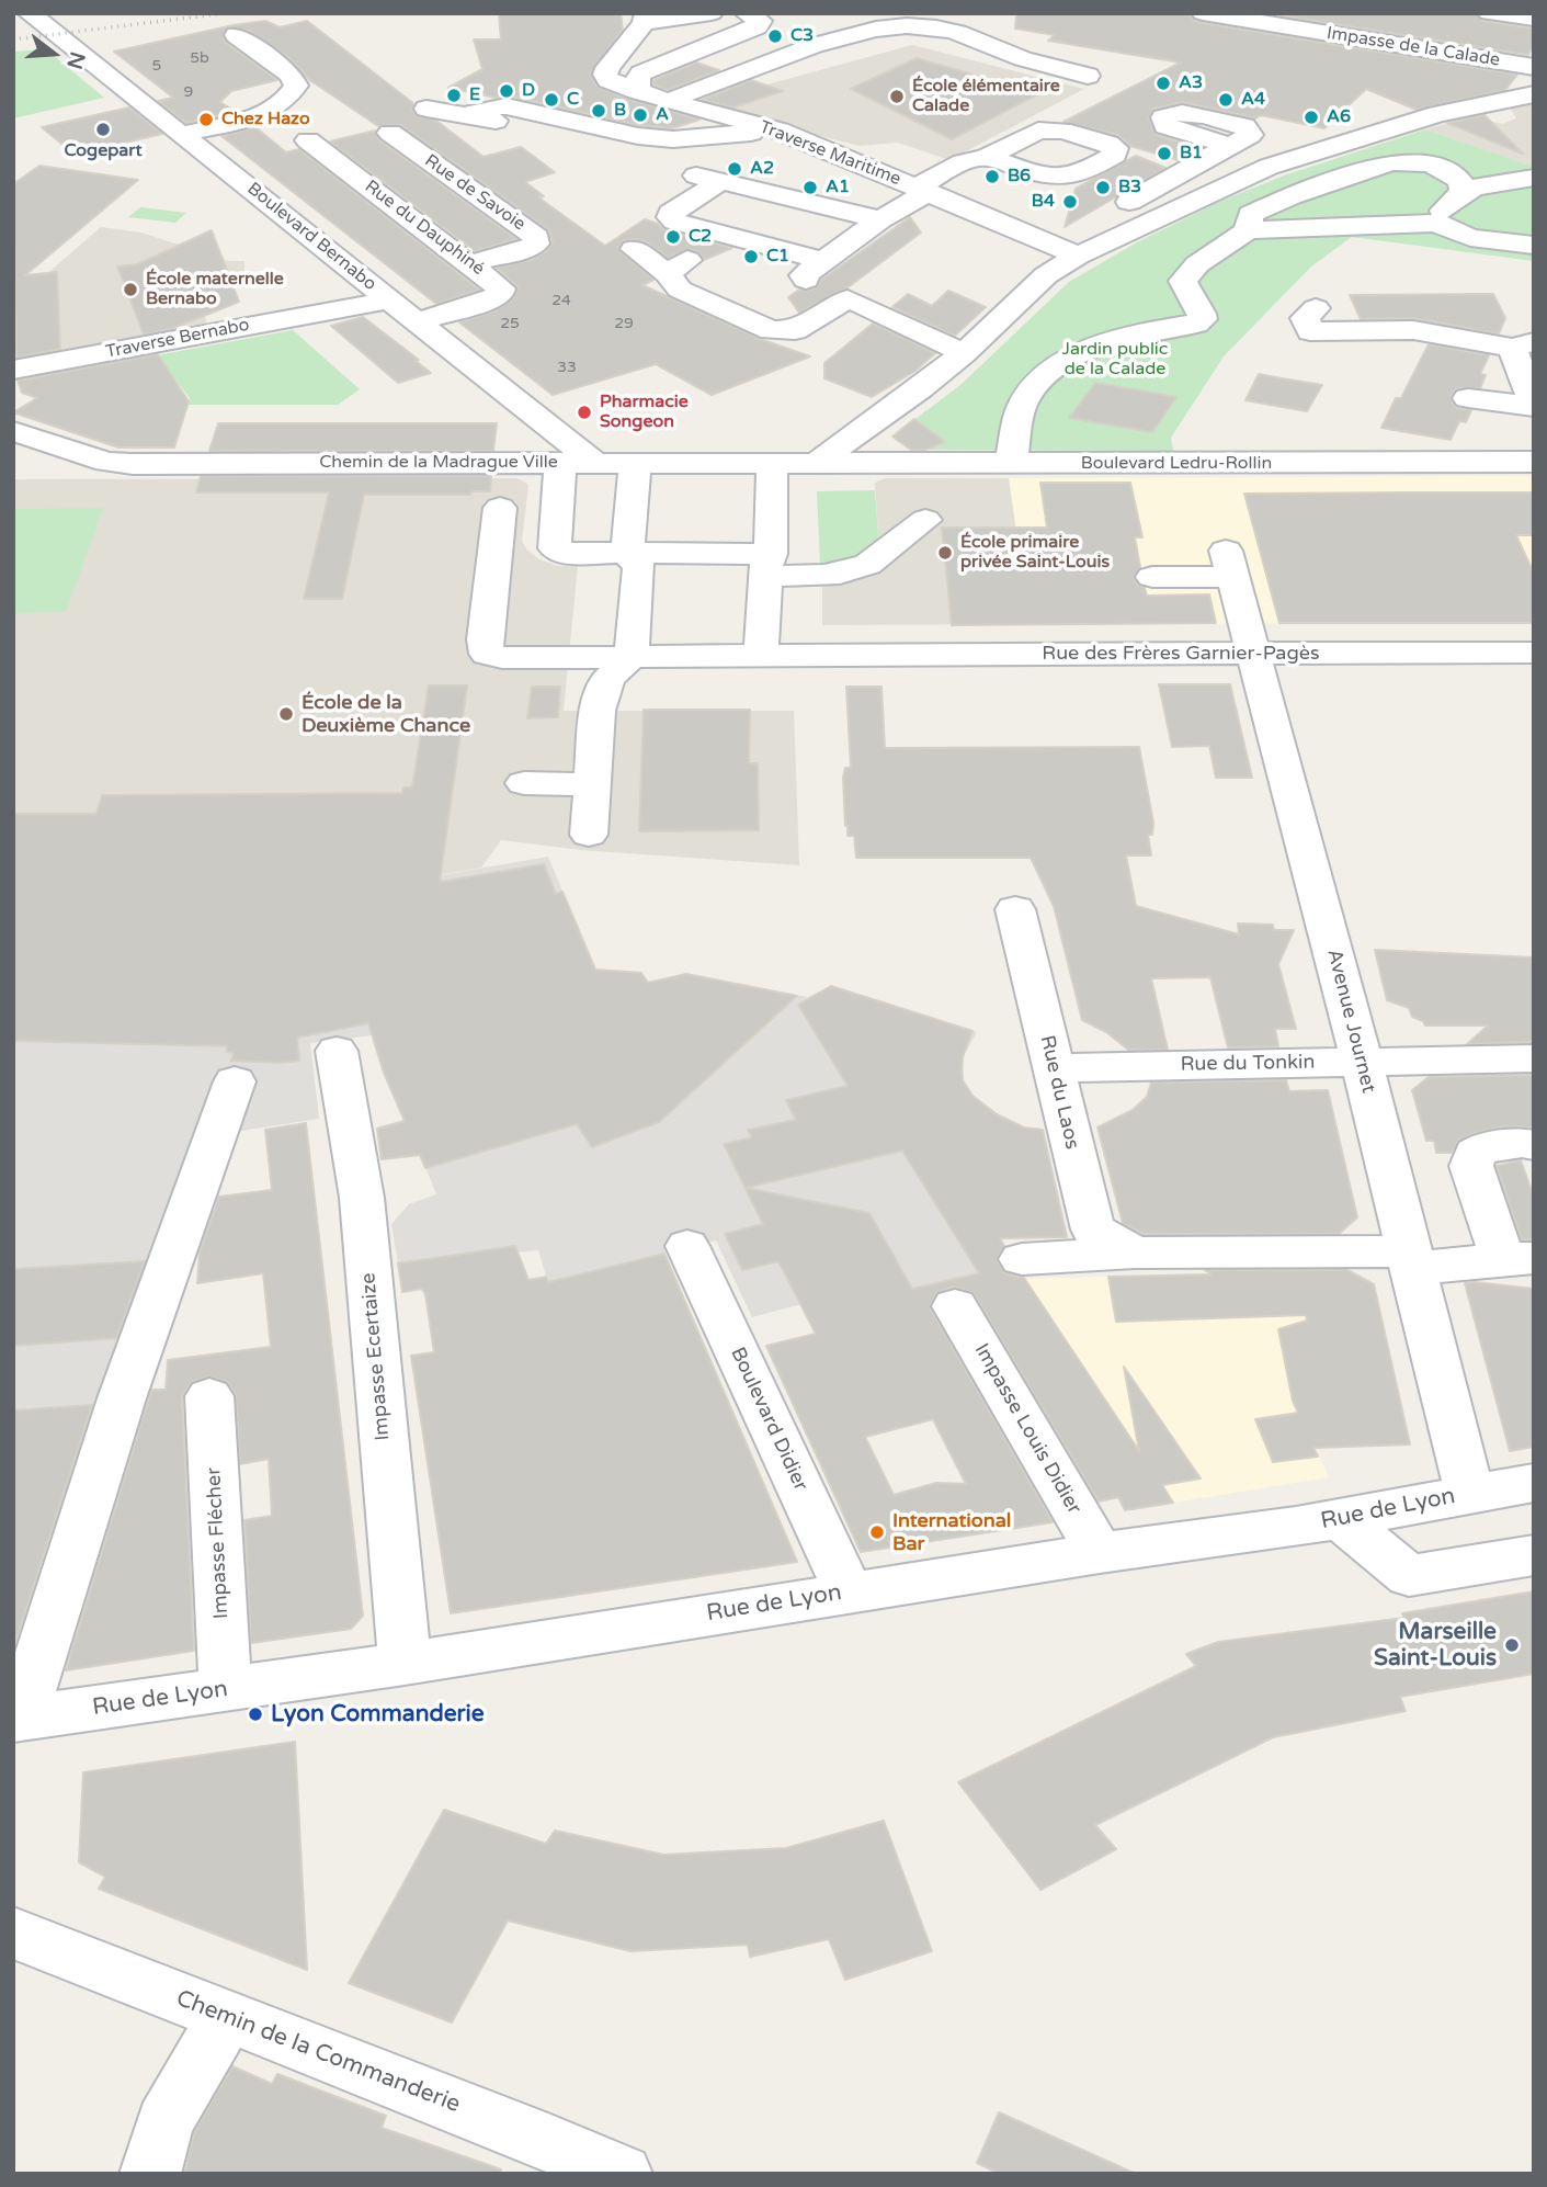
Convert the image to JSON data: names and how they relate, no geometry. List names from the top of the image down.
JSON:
{
  "streets": {
    "street": [
      "Impasse de la Calade",
      "Traverse Maritime",
      "Rue de Savoie",
      "Rue du Dauphiné",
      "Boulevard Bernabo",
      "Traverse Bernabo",
      "Chemin de la Madrague Ville",
      "Boulevard Ledru-Rollin",
      "Rue des Frères Garnier-Pagès",
      "Avenue Journet",
      "Rue du Tonkin",
      "Rue du Laos",
      "Impasse Ecertaize",
      "Boulevard Didier",
      "Impasse Louis Didier",
      "Rue de Lyon",
      "Impasse Flécher",
      "Chemin de la Commanderie"
    ]
  },
  "crossings": [
    ["Rue de Savoie", "Rue du Dauphiné"],
    ["Rue du Dauphiné", "Boulevard Bernabo"],
    ["Boulevard Bernabo", "Traverse Bernabo"],
    ["Boulevard Bernabo", "Chemin de la Madrague Ville"],
    ["Chemin de la Madrague Ville", "Boulevard Ledru-Rollin"],
    ["Rue des Frères Garnier-Pagès", "Avenue Journet"],
    ["Avenue Journet", "Rue du Tonkin"],
    ["Avenue Journet", "Rue du Laos"],
    ["Avenue Journet", "Rue de Lyon"],
    ["Rue du Tonkin", "Rue du Laos"],
    ["Impasse Ecertaize", "Rue de Lyon"],
    ["Boulevard Didier", "Rue de Lyon"],
    ["Impasse Louis Didier", "Rue de Lyon"],
    ["Rue de Lyon", "Impasse Flécher"]
  ],
  "parks": ["Jardin public de la Calade"],
  "places": [
    "C3",
    "A3",
    "D",
    "E",
    "École élémentaire Calade",
    "C",
    "A4",
    "B",
    "A",
    "A6",
    "Chez Hazo",
    "Cogepart",
    "B1",
    "A2",
    "B6",
    "A1",
    "B3",
    "B4",
    "C2",
    "C1",
    "École maternelle Bernabo",
    "Pharmacie Songeon",
    "École primaire privée Saint-Louis",
    "École de la Deuxième Chance",
    "International Bar",
    "Marseille Saint-Louis",
    "Lyon Commanderie"
  ],
  "house_numbers": [
    "5b",
    "5",
    "9",
    "24",
    "25",
    "29",
    "33"
  ],
  "north": "right"
}
